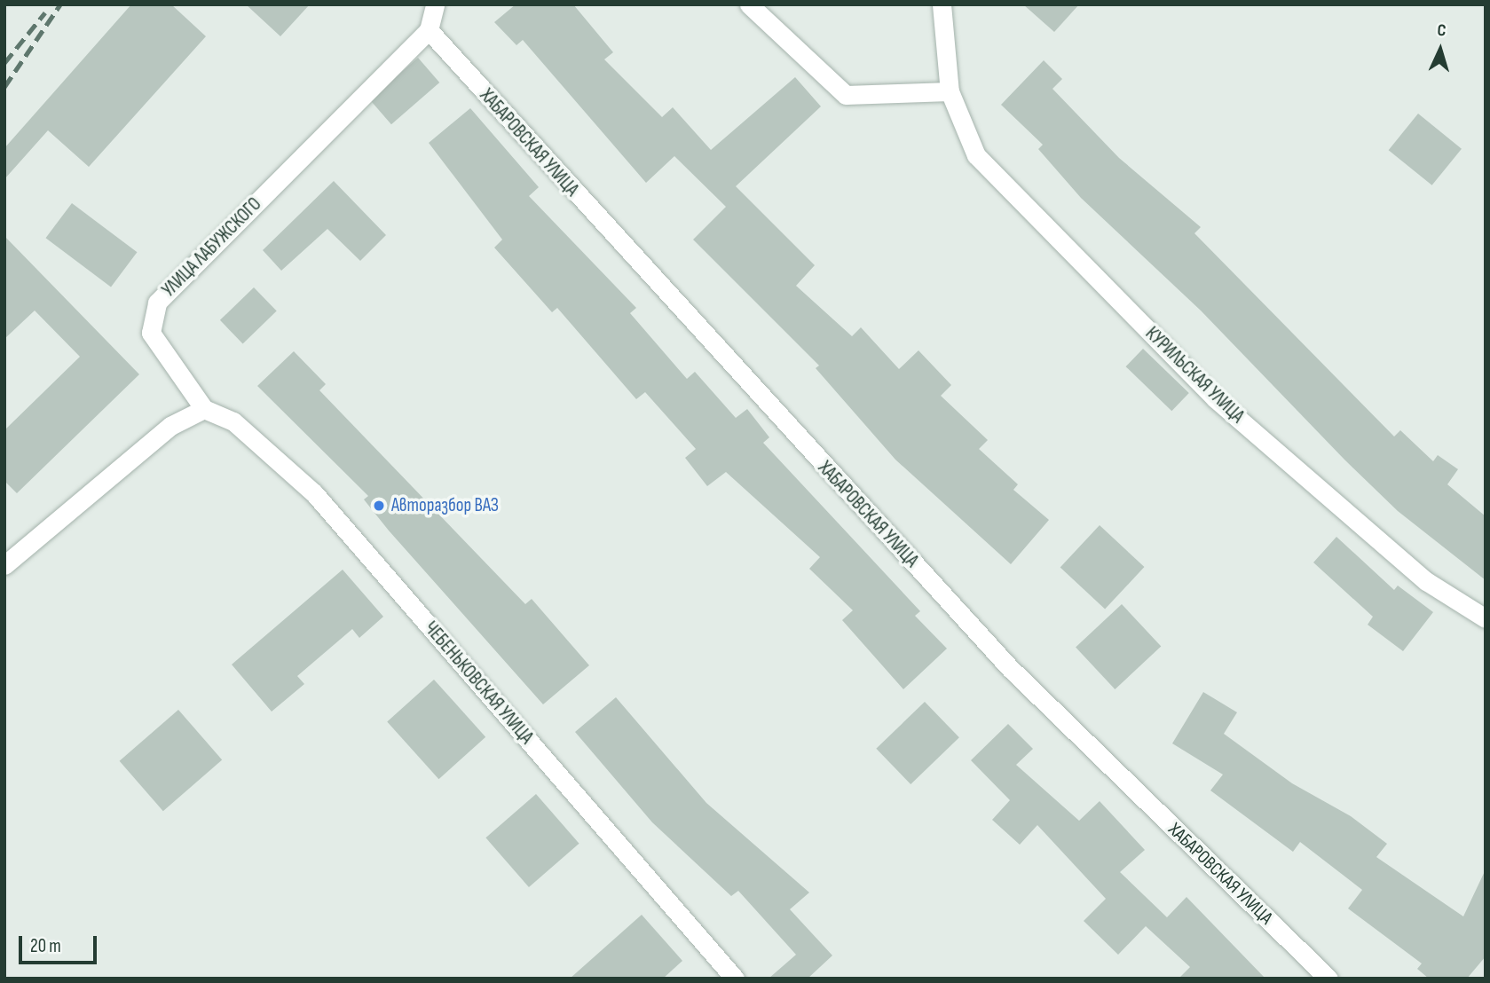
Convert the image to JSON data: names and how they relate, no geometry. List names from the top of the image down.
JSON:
{
  "streets": {
    "street": [
      "ХАБАРОВСКАЯ УЛИЦА",
      "УЛИЦА ЛАБУЖСКОГО",
      "КУРИЛЬСКАЯ УЛИЦА",
      "ЧЕБЕНЬКОВСКАЯ УЛИЦА"
    ]
  },
  "crossings": [
    ["ХАБАРОВСКАЯ УЛИЦА", "УЛИЦА ЛАБУЖСКОГО"],
    ["УЛИЦА ЛАБУЖСКОГО", "ЧЕБЕНЬКОВСКАЯ УЛИЦА"]
  ],
  "places": ["Авторазбор ВАЗ"],
  "scale_bar": "20 m",
  "north": "top"
}
